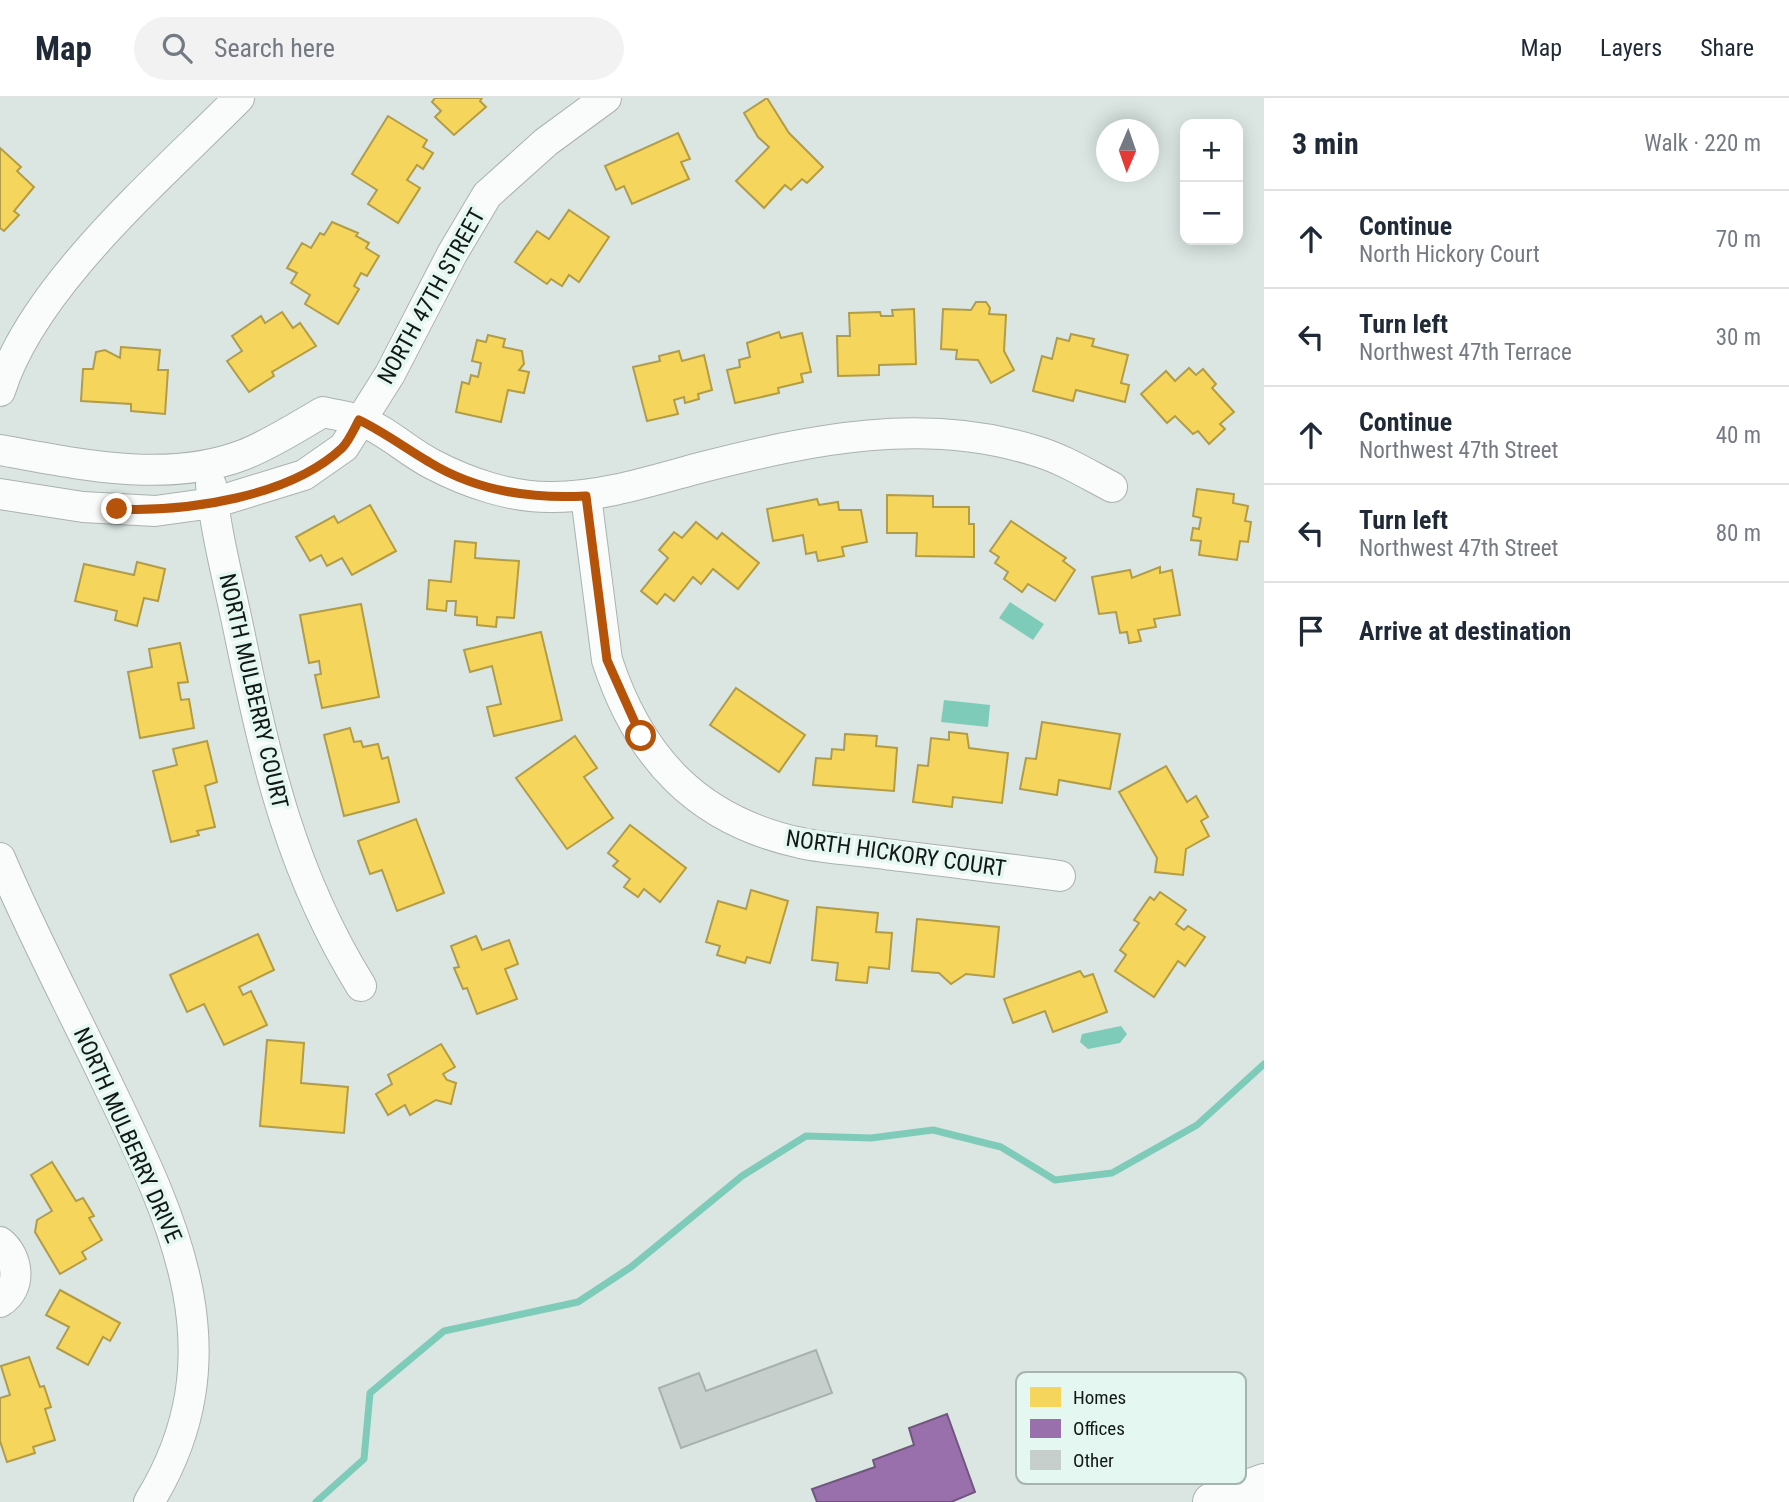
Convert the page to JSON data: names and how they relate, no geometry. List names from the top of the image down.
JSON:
{
  "streets": {
    "street": [
      "NORTH 47TH STREET",
      "NORTH MULBERRY COURT",
      "NORTH HICKORY COURT",
      "NORTH MULBERRY DRIVE"
    ]
  },
  "crossings": [
    ["NORTH 47TH STREET", "NORTH MULBERRY COURT"]
  ],
  "legend": ["Homes", "Offices", "Other"],
  "north": "bottom",
  "page": {
    "header": "Map",
    "search": "Search here",
    "nav": ["Map", "Layers", "Share"],
    "heading": ["3 min", "Walk · 220 m"],
    "map_buttons": ["+", "−"],
    "list": [
      ["Continue", "North Hickory Court", "70 m"],
      ["Turn left", "Northwest 47th Terrace", "30 m"],
      ["Continue", "Northwest 47th Street", "40 m"],
      ["Turn left", "Northwest 47th Street", "80 m"],
      "Arrive at destination"
    ]
  }
}
